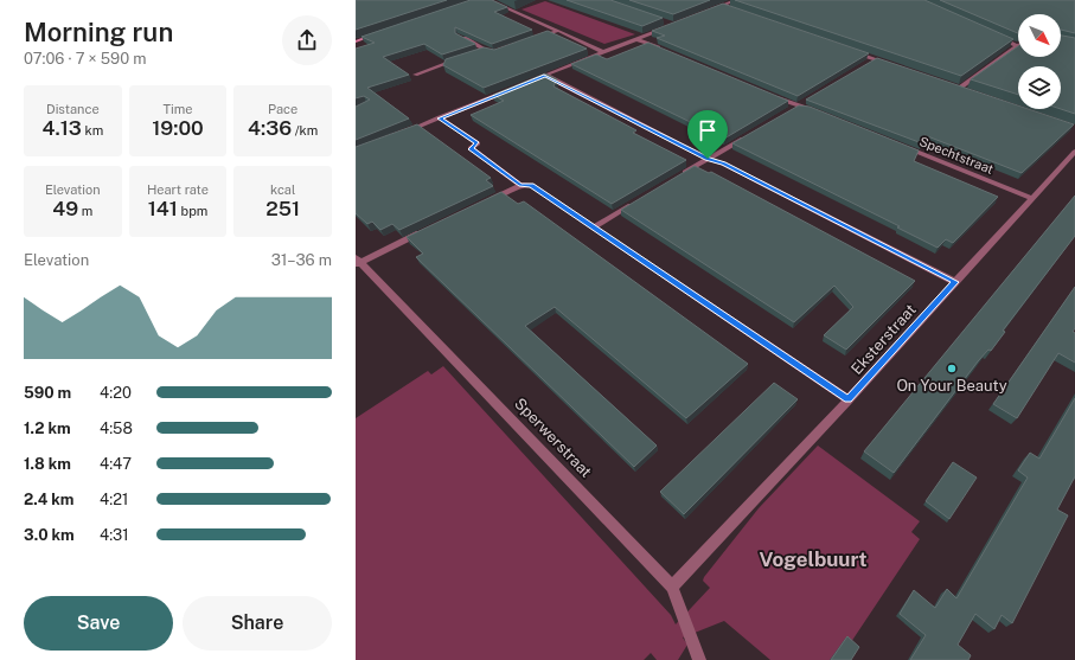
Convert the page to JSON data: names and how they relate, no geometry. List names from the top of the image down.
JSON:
{
  "streets": {
    "street": ["Spechtstraat", "Eksterstraat", "Sperwerstraat"]
  },
  "crossings": [
    ["Spechtstraat", "Eksterstraat"],
    ["Eksterstraat", "Sperwerstraat"]
  ],
  "districts": ["Vogelbuurt"],
  "places": ["On Your Beauty"],
  "north": "bottom right",
  "page": {
    "heading": ["Morning run", "07:06 · 7 × 590 m"],
    "stats": [
      ["Distance", "4.13 km"],
      ["Time", "19:00"],
      ["Pace", "4:36 /km"],
      ["Elevation", "49 m"],
      ["Heart rate", "141 bpm"],
      ["kcal", "251"]
    ],
    "chart": ["Elevation", "31–36 m"],
    "list": [
      {
        "name": "590 m",
        "note": "4:20"
      },
      {
        "name": "1.2 km",
        "note": "4:58"
      },
      {
        "name": "1.8 km",
        "note": "4:47"
      },
      {
        "name": "2.4 km",
        "note": "4:21"
      },
      {
        "name": "3.0 km",
        "note": "4:31"
      }
    ],
    "buttons": ["Save", "Share"]
  }
}
